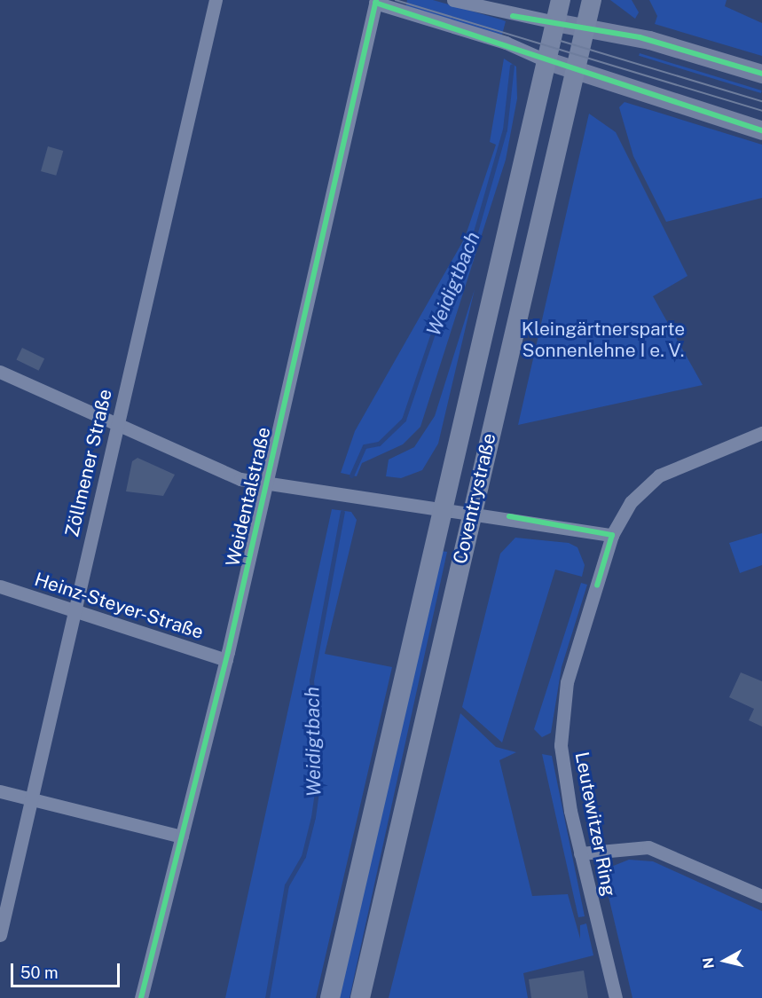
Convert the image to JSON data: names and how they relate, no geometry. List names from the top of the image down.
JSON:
{
  "streets": {
    "main road": ["Coventrystraße"],
    "street": [
      "Zöllmener Straße",
      "Weidentalstraße",
      "Heinz-Steyer-Straße",
      "Leutewitzer Ring"
    ]
  },
  "crossings": [
    ["Zöllmener Straße", "Heinz-Steyer-Straße"],
    ["Weidentalstraße", "Heinz-Steyer-Straße"]
  ],
  "water": ["Weidigtbach"],
  "parks": ["Kleingärtnersparte Sonnenlehne I e. V."],
  "scale_bar": "50 m",
  "north": "left"
}
